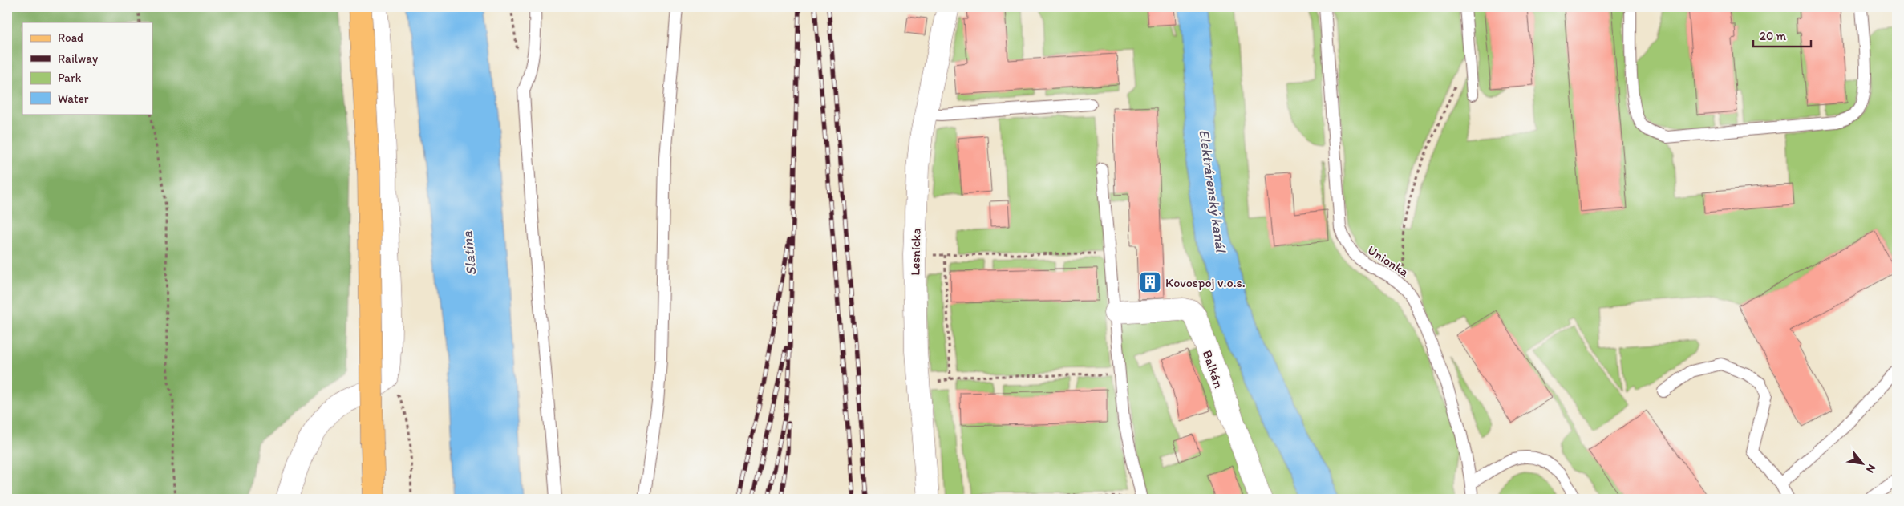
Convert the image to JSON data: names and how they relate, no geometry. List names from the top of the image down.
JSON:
{
  "streets": {
    "street": ["Lesnícka", "Balkán"],
    "lane": ["Unionka"]
  },
  "water": ["Elektrárenský kanál", "Slatina"],
  "places": {
    "building": ["Kovospoj v.o.s."]
  },
  "legend": [
    "Road",
    "Railway",
    "Park",
    "Water"
  ],
  "scale_bar": "20 m",
  "north": "bottom right"
}
